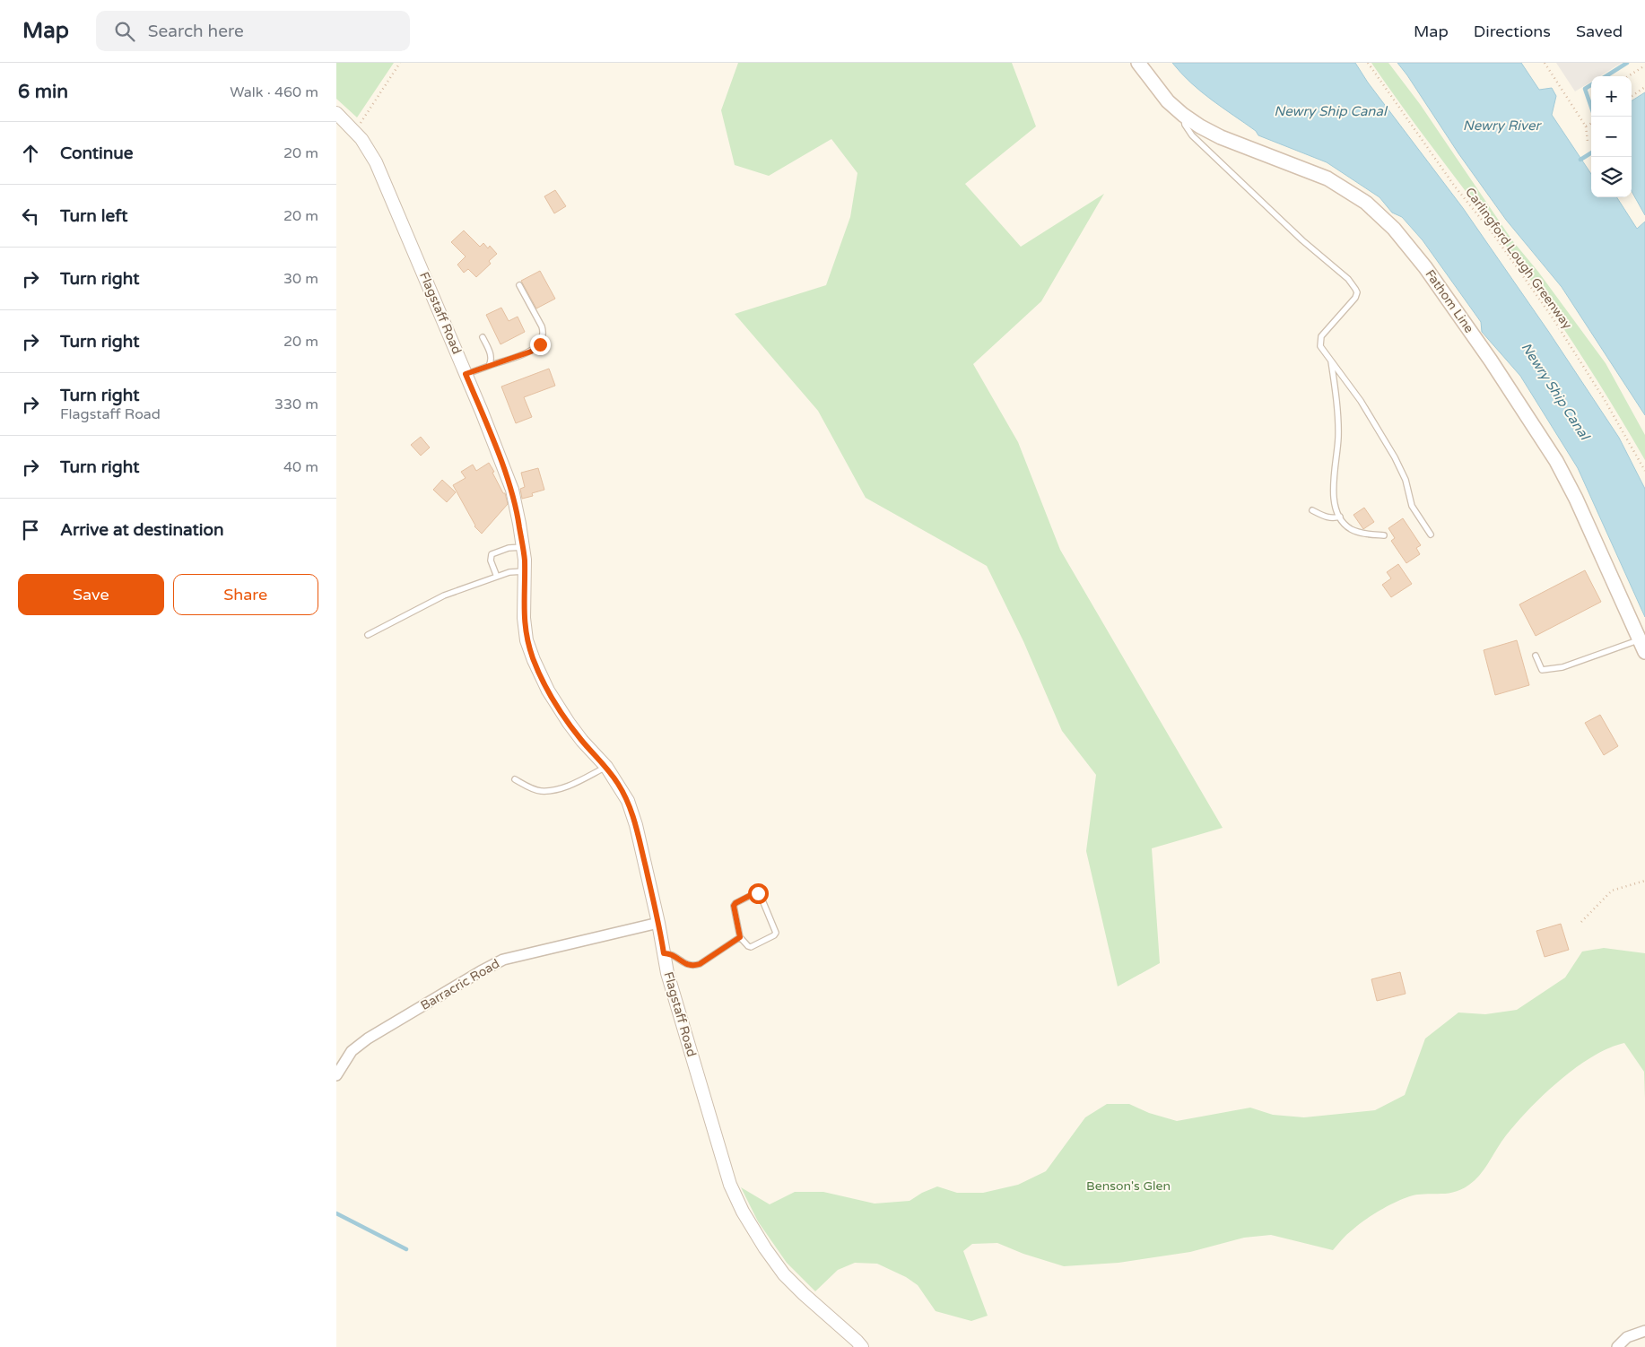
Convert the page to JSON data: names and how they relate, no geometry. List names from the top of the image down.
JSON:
{
  "streets": {
    "main road": ["Fathom Line"],
    "street": ["Flagstaff Road", "Barracric Road"],
    "path": ["Carlingford Lough Greenway"]
  },
  "crossings": [
    ["Flagstaff Road", "Barracric Road"]
  ],
  "water": ["Newry Ship Canal", "Newry River"],
  "parks": ["Benson's Glen"],
  "page": {
    "header": "Map",
    "search": "Search here",
    "nav": ["Map", "Directions", "Saved"],
    "heading": ["6 min", "Walk · 460 m"],
    "map_buttons": ["+", "−"],
    "list": [
      ["Continue", "20 m"],
      ["Turn left", "20 m"],
      ["Turn right", "30 m"],
      ["Turn right", "20 m"],
      ["Turn right", "Flagstaff Road", "330 m"],
      ["Turn right", "40 m"],
      "Arrive at destination"
    ],
    "buttons": ["Save", "Share"]
  }
}
